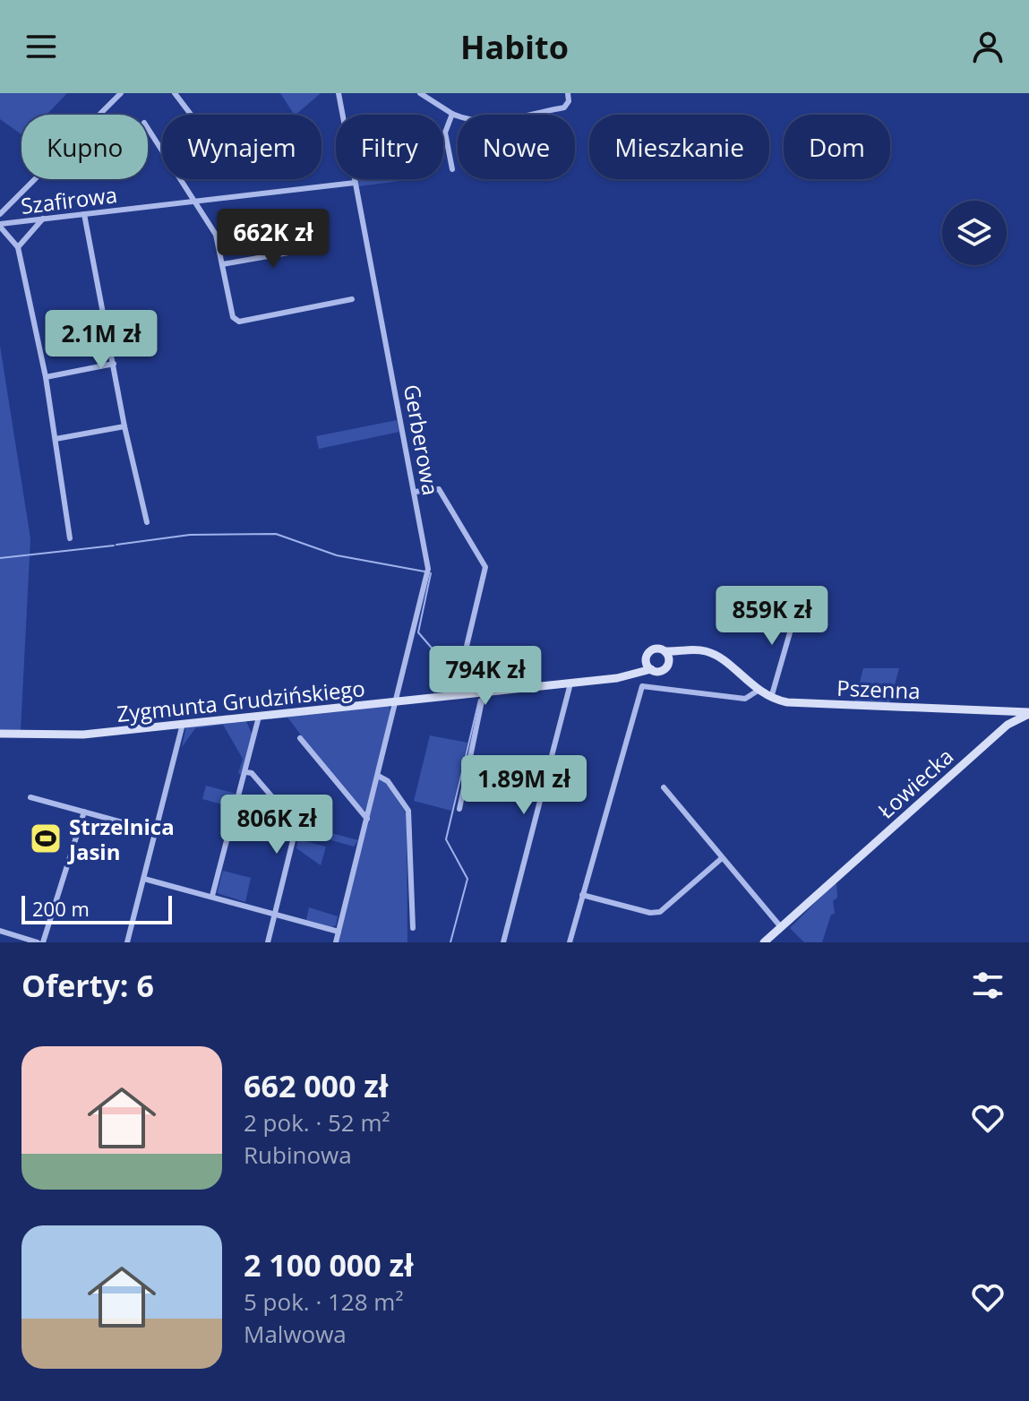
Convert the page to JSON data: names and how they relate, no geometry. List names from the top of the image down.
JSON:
{
  "streets": {
    "street": [
      "Szafirowa",
      "Gerberowa",
      "Pszenna",
      "Zygmunta Grudzińskiego",
      "Łowiecka"
    ]
  },
  "crossings": [
    ["Szafirowa", "Gerberowa"],
    ["Gerberowa", "Zygmunta Grudzińskiego"],
    ["Pszenna", "Łowiecka"]
  ],
  "places": {
    "sports": ["Strzelnica Jasin"]
  },
  "scale_bar": "200 m",
  "page": {
    "header": "Habito",
    "chip": [
      "Kupno",
      "Wynajem",
      "Filtry",
      "Nowe",
      "Mieszkanie",
      "Dom"
    ],
    "price": [
      "662K zł",
      "2.1M zł",
      "859K zł",
      "794K zł",
      "1.89M zł",
      "806K zł"
    ],
    "scale": "200 m",
    "heading": "Oferty: 6",
    "list": [
      {
        "name": "662 000 zł",
        "note": "2 pok. · 52 m² · Rubinowa"
      },
      {
        "name": "2 100 000 zł",
        "note": "5 pok. · 128 m² · Malwowa"
      }
    ]
  }
}
